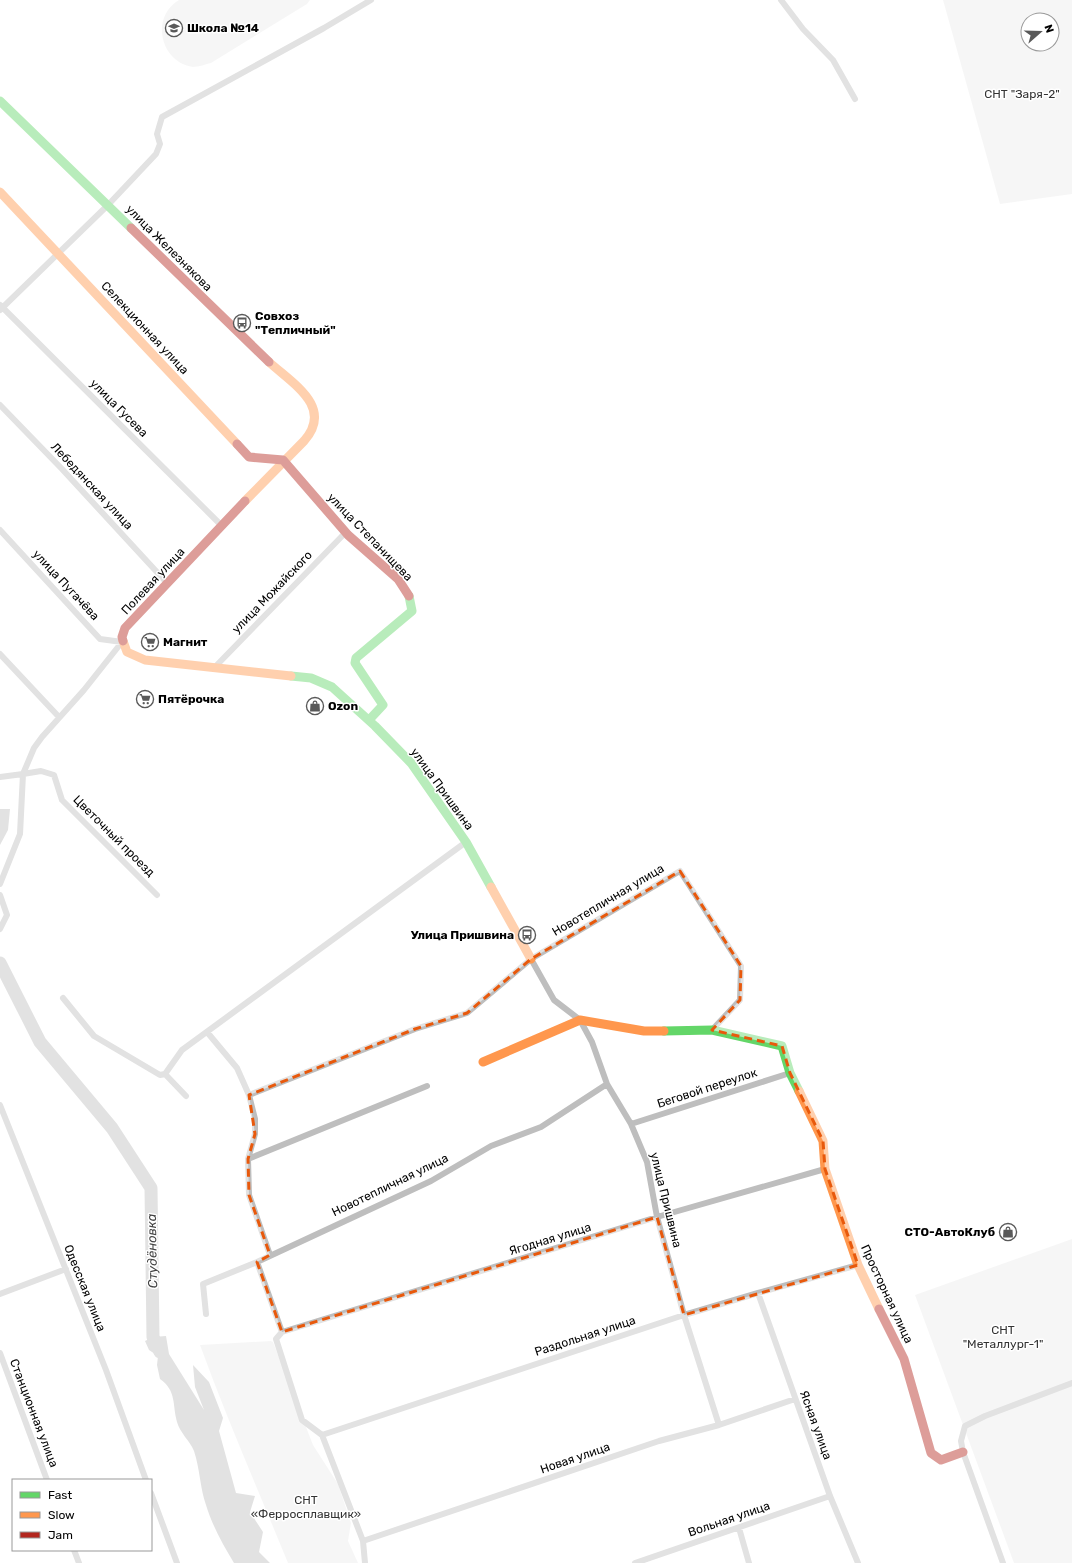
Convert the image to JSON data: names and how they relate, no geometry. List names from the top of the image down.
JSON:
{
  "streets": {
    "street": [
      "улица Железнякова",
      "Селекционная улица",
      "улица Гусева",
      "Лебедянская улица",
      "улица Степанищева",
      "Полевая улица",
      "улица Пугачёва",
      "улица Можайского",
      "улица Пришвина",
      "Цветочный проезд",
      "Новотепличная улица",
      "Беговой переулок",
      "Ягодная улица",
      "Одесская улица",
      "Просторная улица",
      "Раздольная улица",
      "Станционная улица",
      "Ясная улица",
      "Новая улица",
      "Вольная улица"
    ]
  },
  "crossings": [
    ["улица Железнякова", "Полевая улица"],
    ["Селекционная улица", "улица Степанищева"],
    ["Селекционная улица", "Полевая улица"],
    ["улица Гусева", "Полевая улица"],
    ["Лебедянская улица", "Полевая улица"],
    ["улица Степанищева", "Полевая улица"],
    ["улица Степанищева", "улица Можайского"],
    ["улица Степанищева", "улица Пришвина"],
    ["Полевая улица", "улица Пугачёва"],
    ["Полевая улица", "улица Пришвина"],
    ["Полевая улица", "Цветочный проезд"],
    ["улица Пугачёва", "улица Пришвина"],
    ["улица Можайского", "улица Пришвина"],
    ["улица Пришвина", "Новотепличная улица"],
    ["улица Пришвина", "Беговой переулок"],
    ["улица Пришвина", "Ягодная улица"],
    ["улица Пришвина", "Раздольная улица"],
    ["улица Пришвина", "Новая улица"],
    ["Новотепличная улица", "Просторная улица"],
    ["Беговой переулок", "Просторная улица"],
    ["Ягодная улица", "Просторная улица"],
    ["Просторная улица", "Раздольная улица"],
    ["Раздольная улица", "Ясная улица"],
    ["Ясная улица", "Новая улица"],
    ["Ясная улица", "Вольная улица"]
  ],
  "water": ["Студёновка"],
  "parks": ["СНТ \"Заря-2\"", "СНТ \"Металлург-1\"", "СНТ «Ферросплавщик»"],
  "places": {
    "school or university": ["Школа №14"],
    "bus stop": ["Совхоз \"Тепличный\"", "Улица Пришвина"],
    "supermarket": ["Магнит", "Пятёрочка"],
    "shop": ["Ozon", "СТО-АвтоКлуб"]
  },
  "legend": ["Fast", "Slow", "Jam"],
  "north": "right"
}
